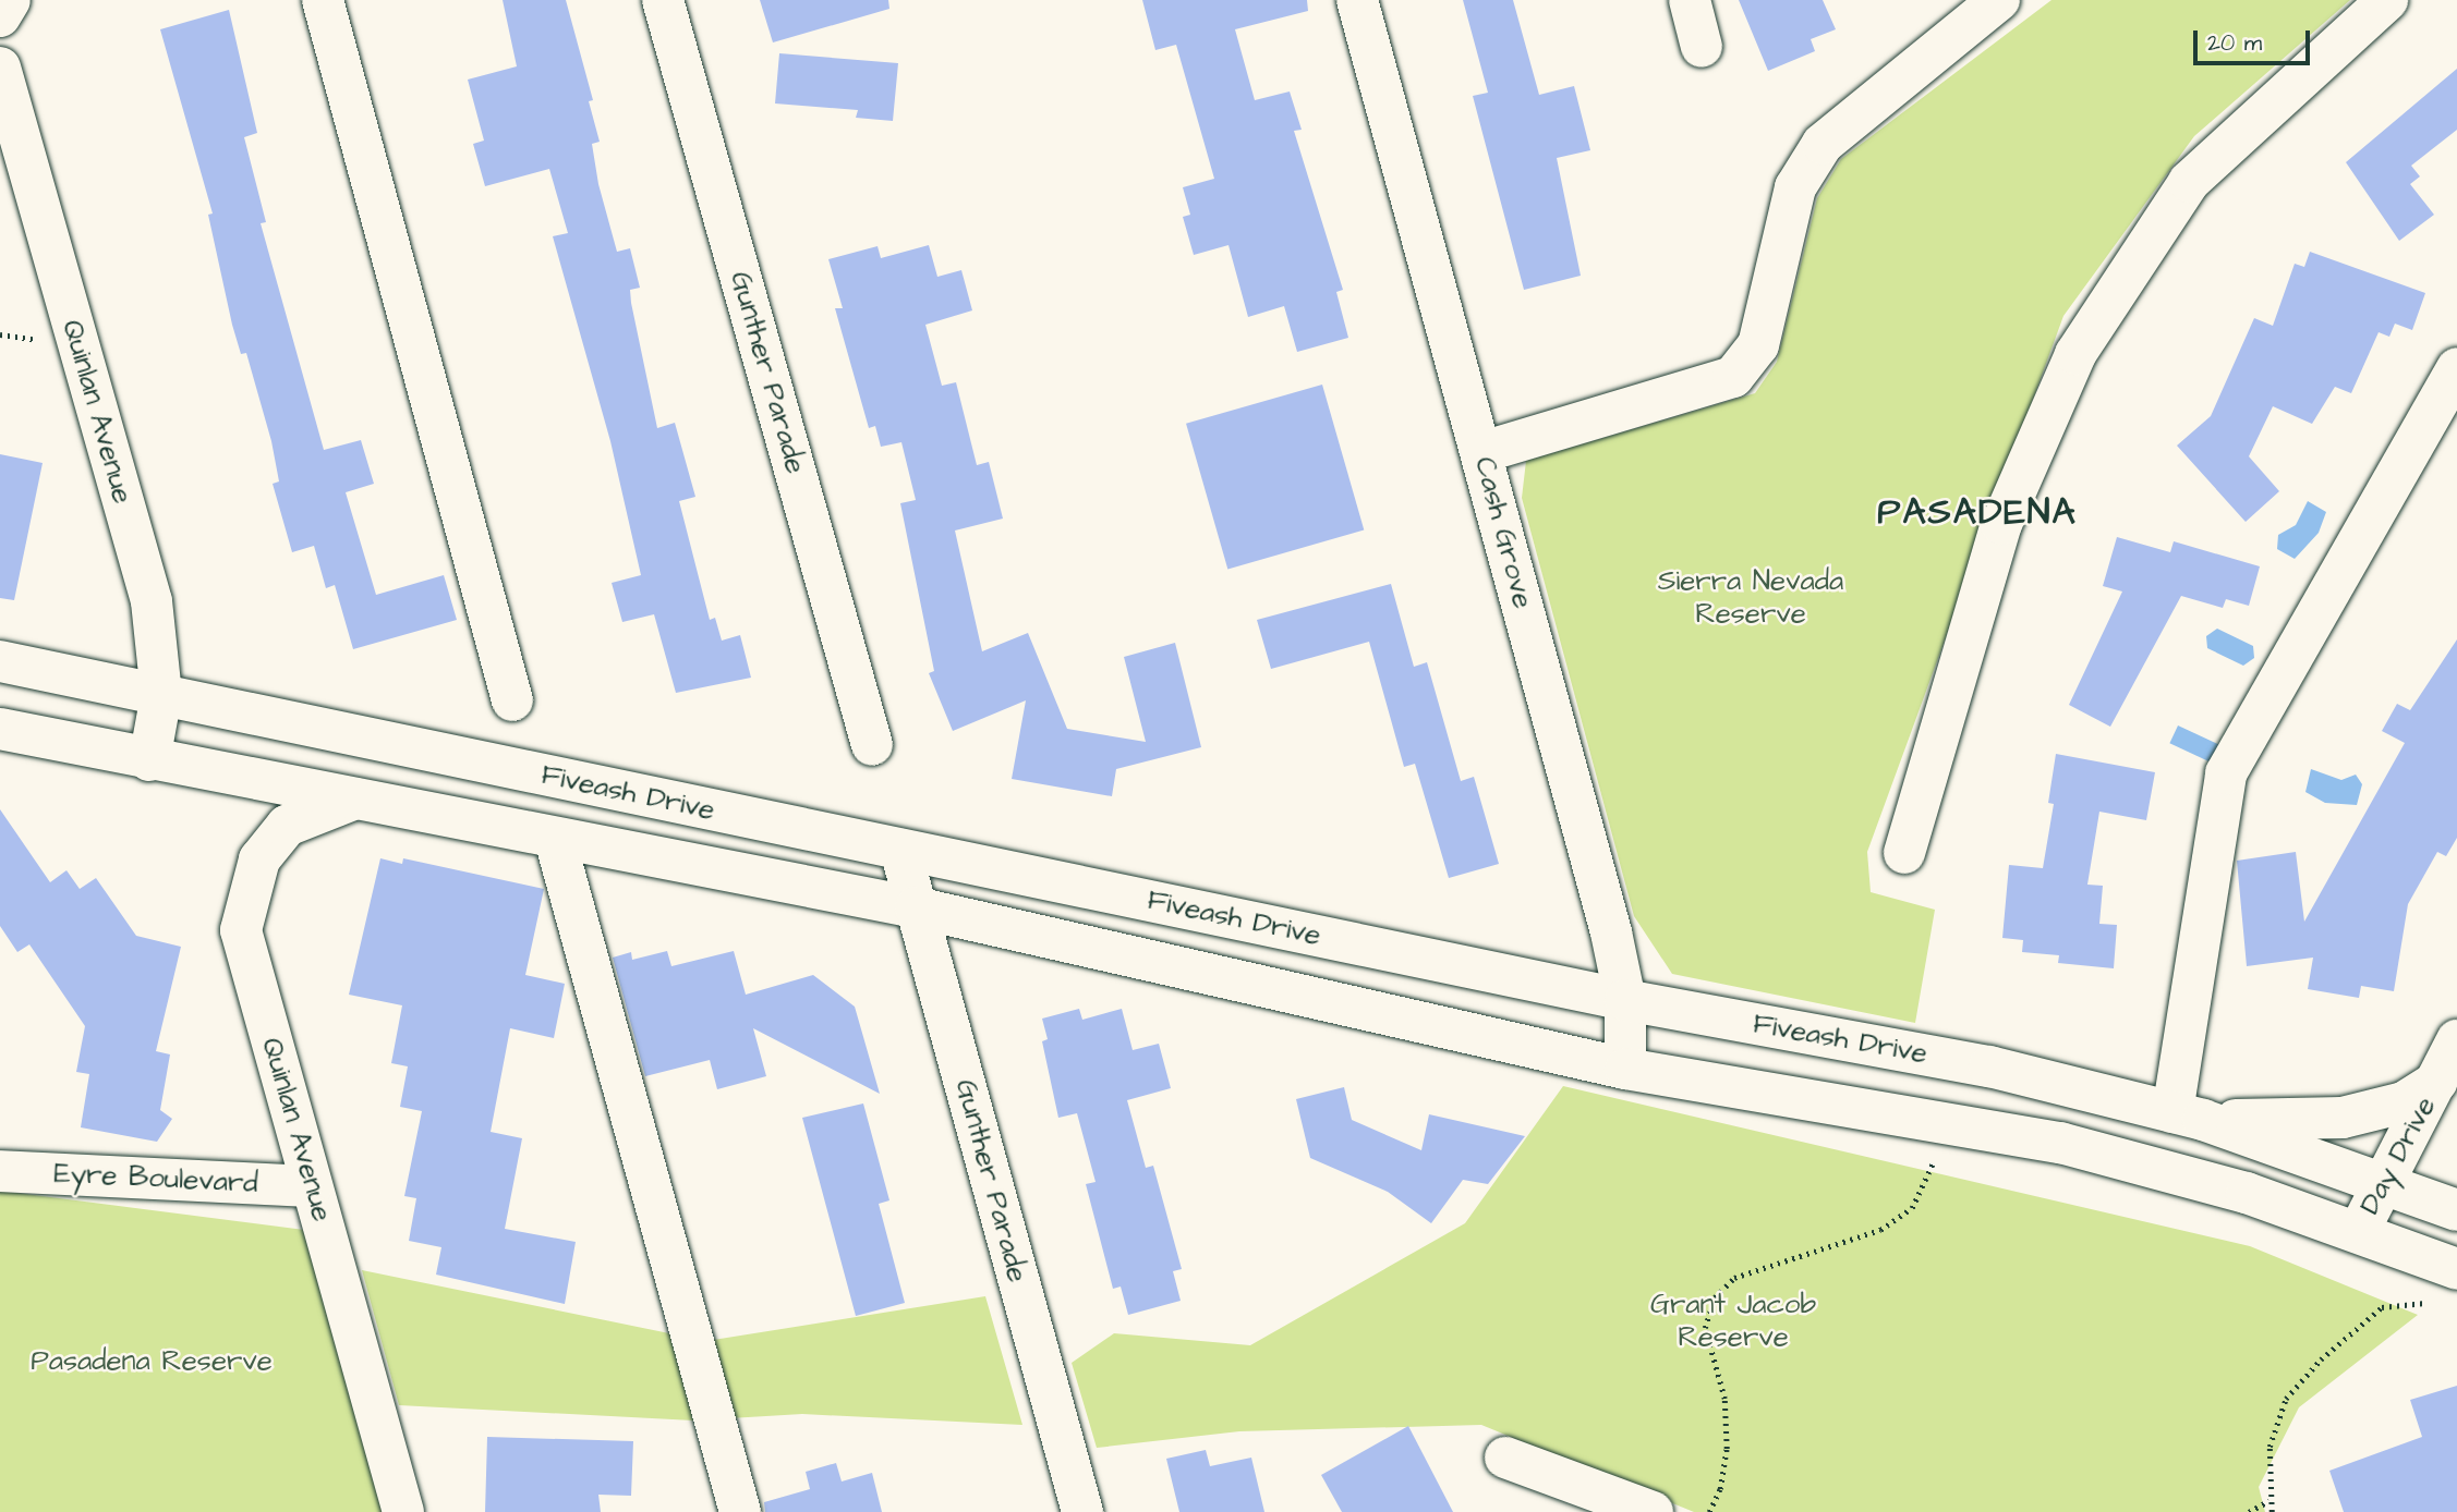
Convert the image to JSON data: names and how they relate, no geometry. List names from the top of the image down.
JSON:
{
  "streets": {
    "street": [
      "Gunther Parade",
      "Quinlan Avenue",
      "Cash Grove",
      "Fiveash Drive",
      "Day Drive",
      "Eyre Boulevard"
    ]
  },
  "crossings": [
    ["Gunther Parade", "Fiveash Drive"],
    ["Quinlan Avenue", "Fiveash Drive"],
    ["Quinlan Avenue", "Eyre Boulevard"],
    ["Cash Grove", "Fiveash Drive"],
    ["Fiveash Drive", "Day Drive"]
  ],
  "districts": ["PASADENA"],
  "parks": ["Sierra Nevada Reserve", "Grant Jacob Reserve", "Pasadena Reserve"],
  "scale_bar": "20 m"
}
